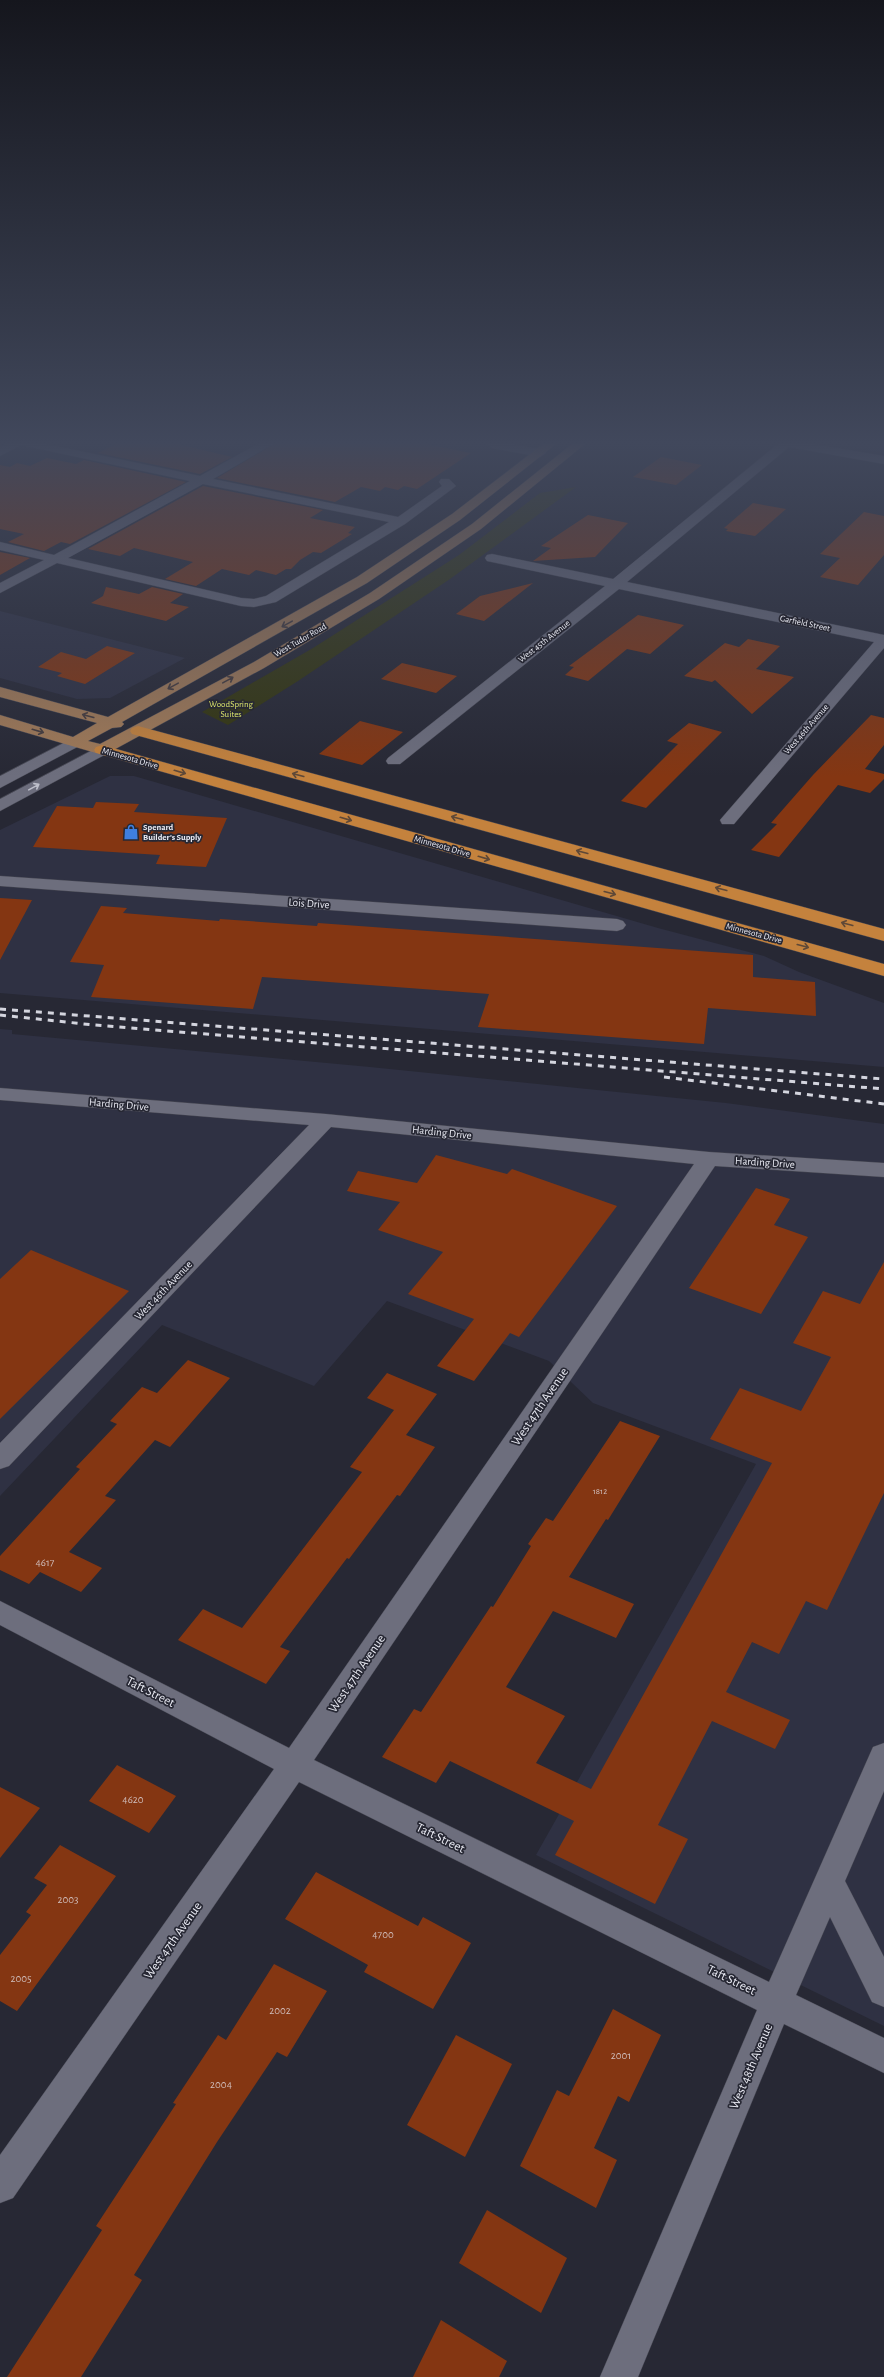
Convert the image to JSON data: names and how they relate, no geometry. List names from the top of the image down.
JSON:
{
  "streets": {
    "highway": ["Minnesota Drive"],
    "main road": ["West Tudor Road"],
    "street": [
      "Garfield Street",
      "West 45th Avenue",
      "West 46th Avenue",
      "Lois Drive",
      "Harding Drive",
      "West 47th Avenue",
      "Taft Street",
      "West 48th Avenue"
    ]
  },
  "crossings": [
    ["Garfield Street", "West 45th Avenue"],
    ["Garfield Street", "West 46th Avenue"],
    ["West Tudor Road", "Minnesota Drive"],
    ["West 46th Avenue", "Harding Drive"],
    ["Harding Drive", "West 47th Avenue"],
    ["West 47th Avenue", "Taft Street"],
    ["Taft Street", "West 48th Avenue"]
  ],
  "one_way": ["Minnesota Drive"],
  "parks": ["WoodSpring Suites"],
  "places": {
    "shop": ["Spenard Builder's Supply"]
  },
  "house_numbers": [
    "1812",
    "4617",
    "4620",
    "2003",
    "4700",
    "2005",
    "2002",
    "2001",
    "2004"
  ]
}
